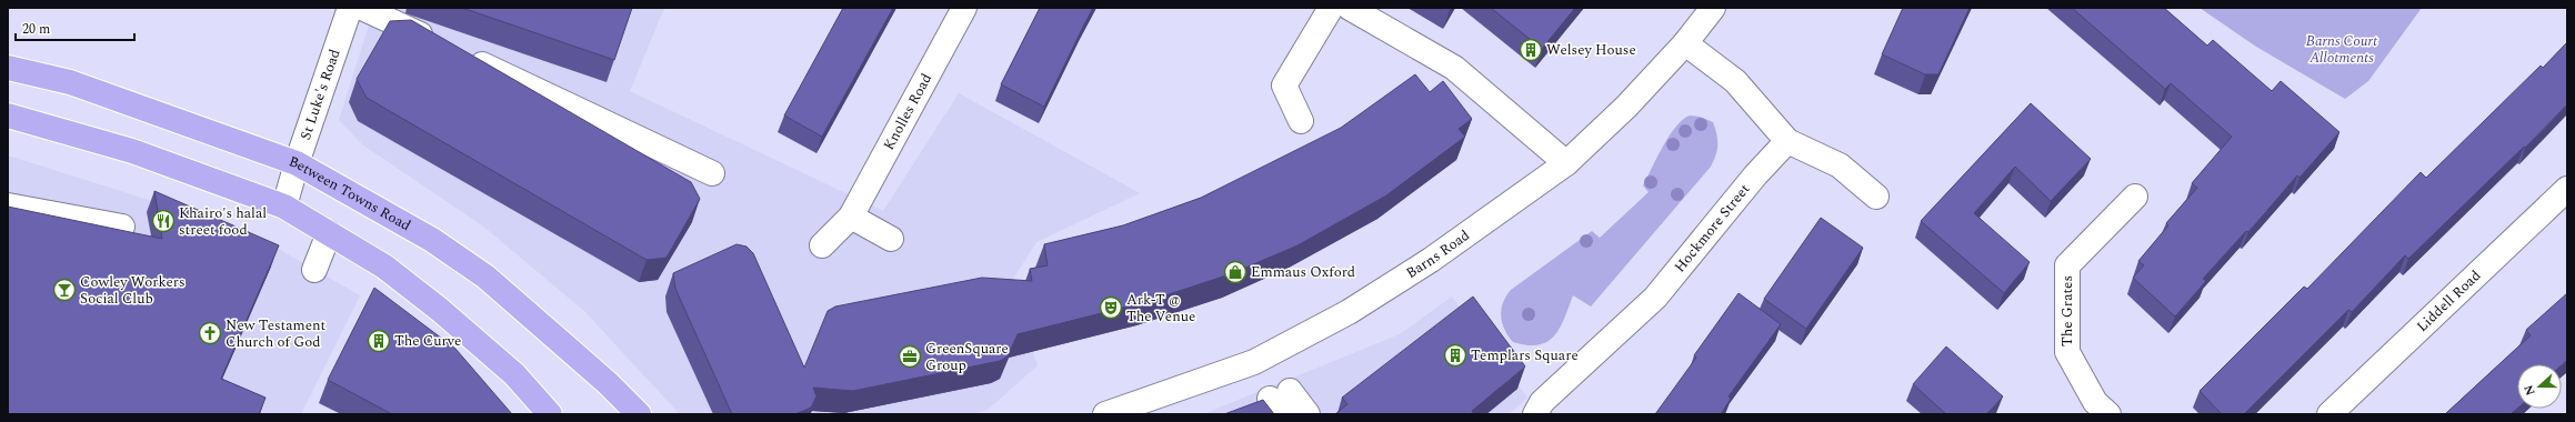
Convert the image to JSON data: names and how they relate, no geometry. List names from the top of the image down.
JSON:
{
  "streets": {
    "main road": ["Between Towns Road"],
    "street": [
      "St Luke's Road",
      "Knolles Road",
      "Hockmore Street",
      "Barns Road",
      "Liddell Road",
      "The Grates"
    ]
  },
  "crossings": [
    ["St Luke's Road", "Between Towns Road"]
  ],
  "parks": ["Barns Court Allotments"],
  "places": {
    "building": ["Welsey House", "The Curve", "Templars Square"],
    "restaurant": ["Khairo's halal street food"],
    "shop": ["Emmaus Oxford"],
    "bar": ["Cowley Workers Social Club"],
    "theatre": ["Ark-T @ The Venue"],
    "church": ["New Testament Church of God"],
    "office": ["GreenSquare Group"]
  },
  "scale_bar": "20 m",
  "north": "left"
}
